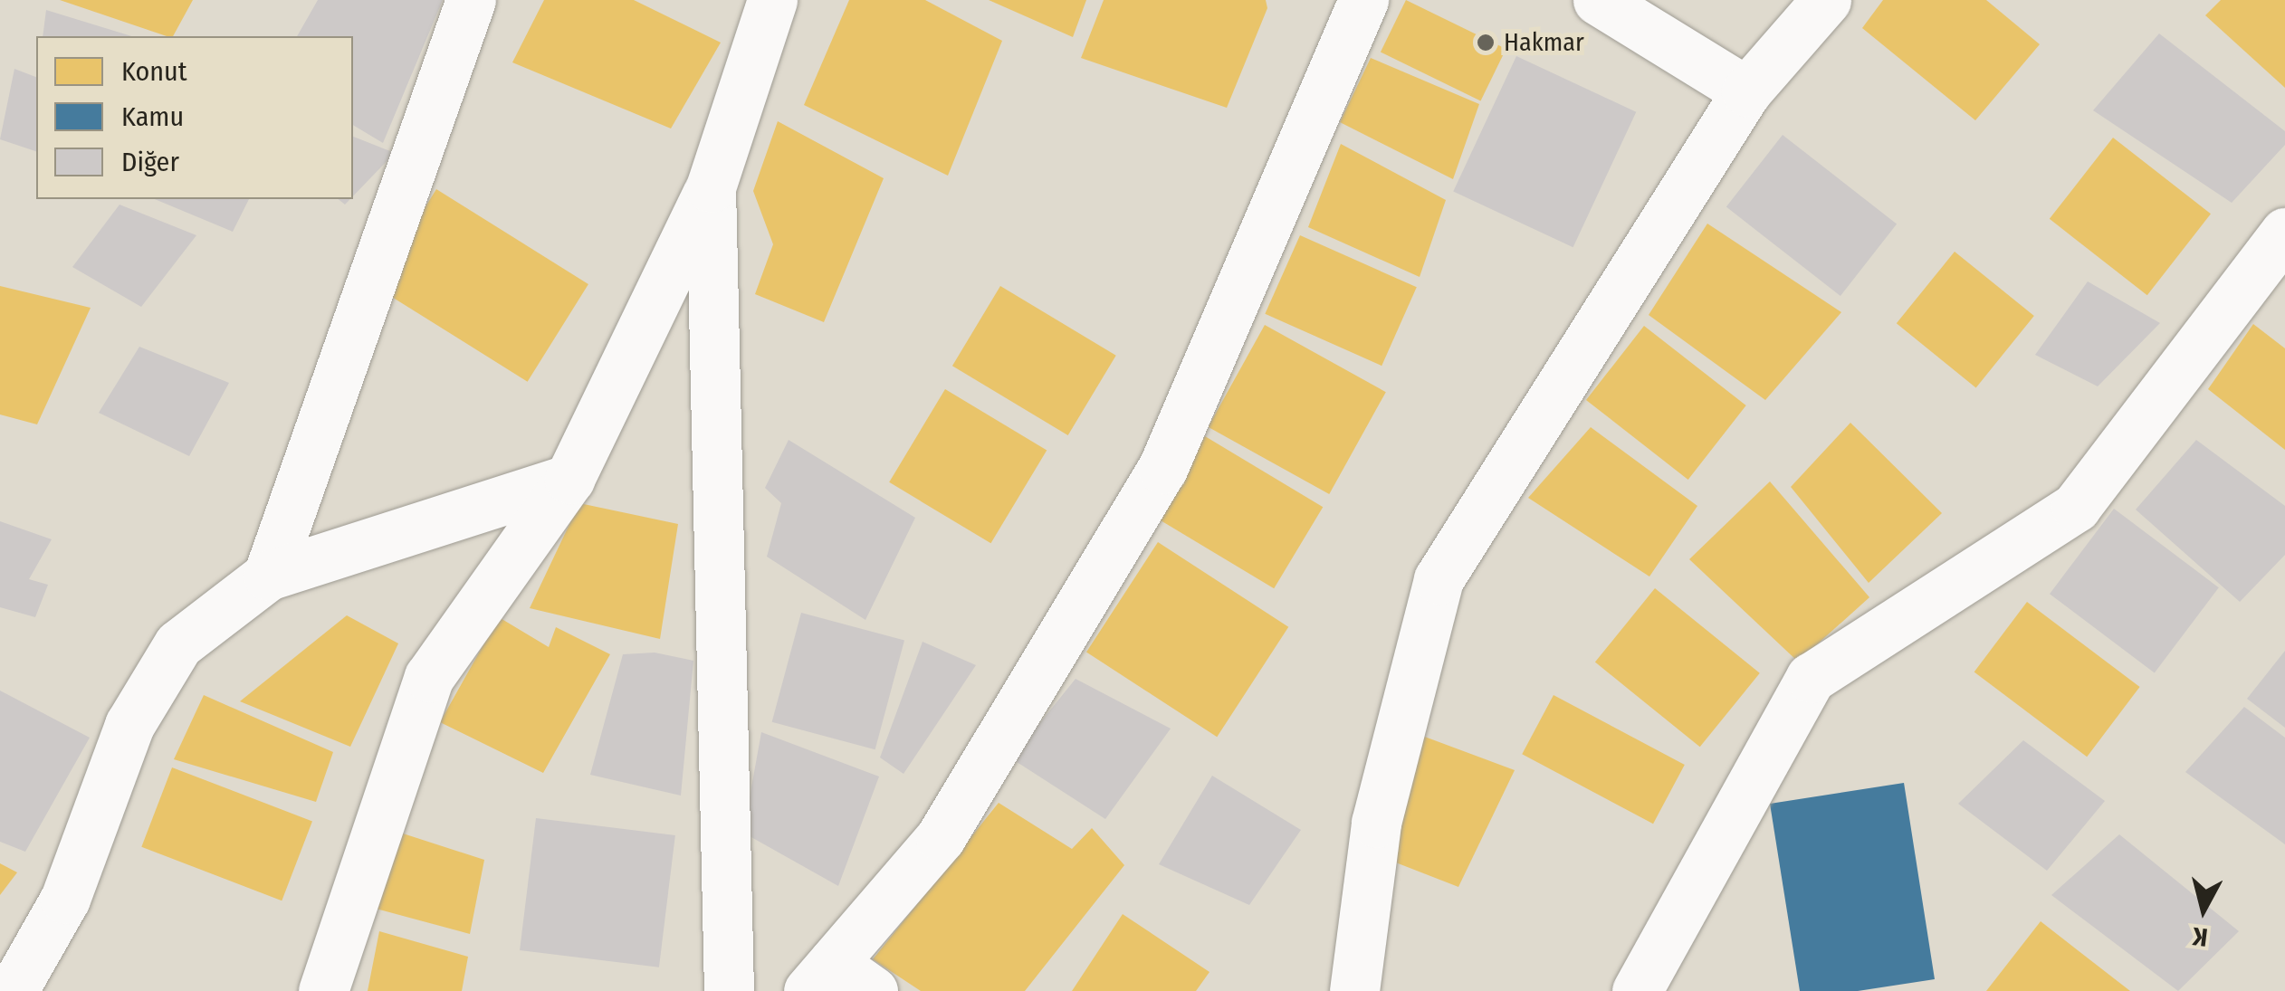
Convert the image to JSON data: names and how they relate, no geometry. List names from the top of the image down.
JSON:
{
  "places": ["Hakmar"],
  "legend": ["Konut", "Kamu", "Diğer"],
  "north": "bottom"
}
